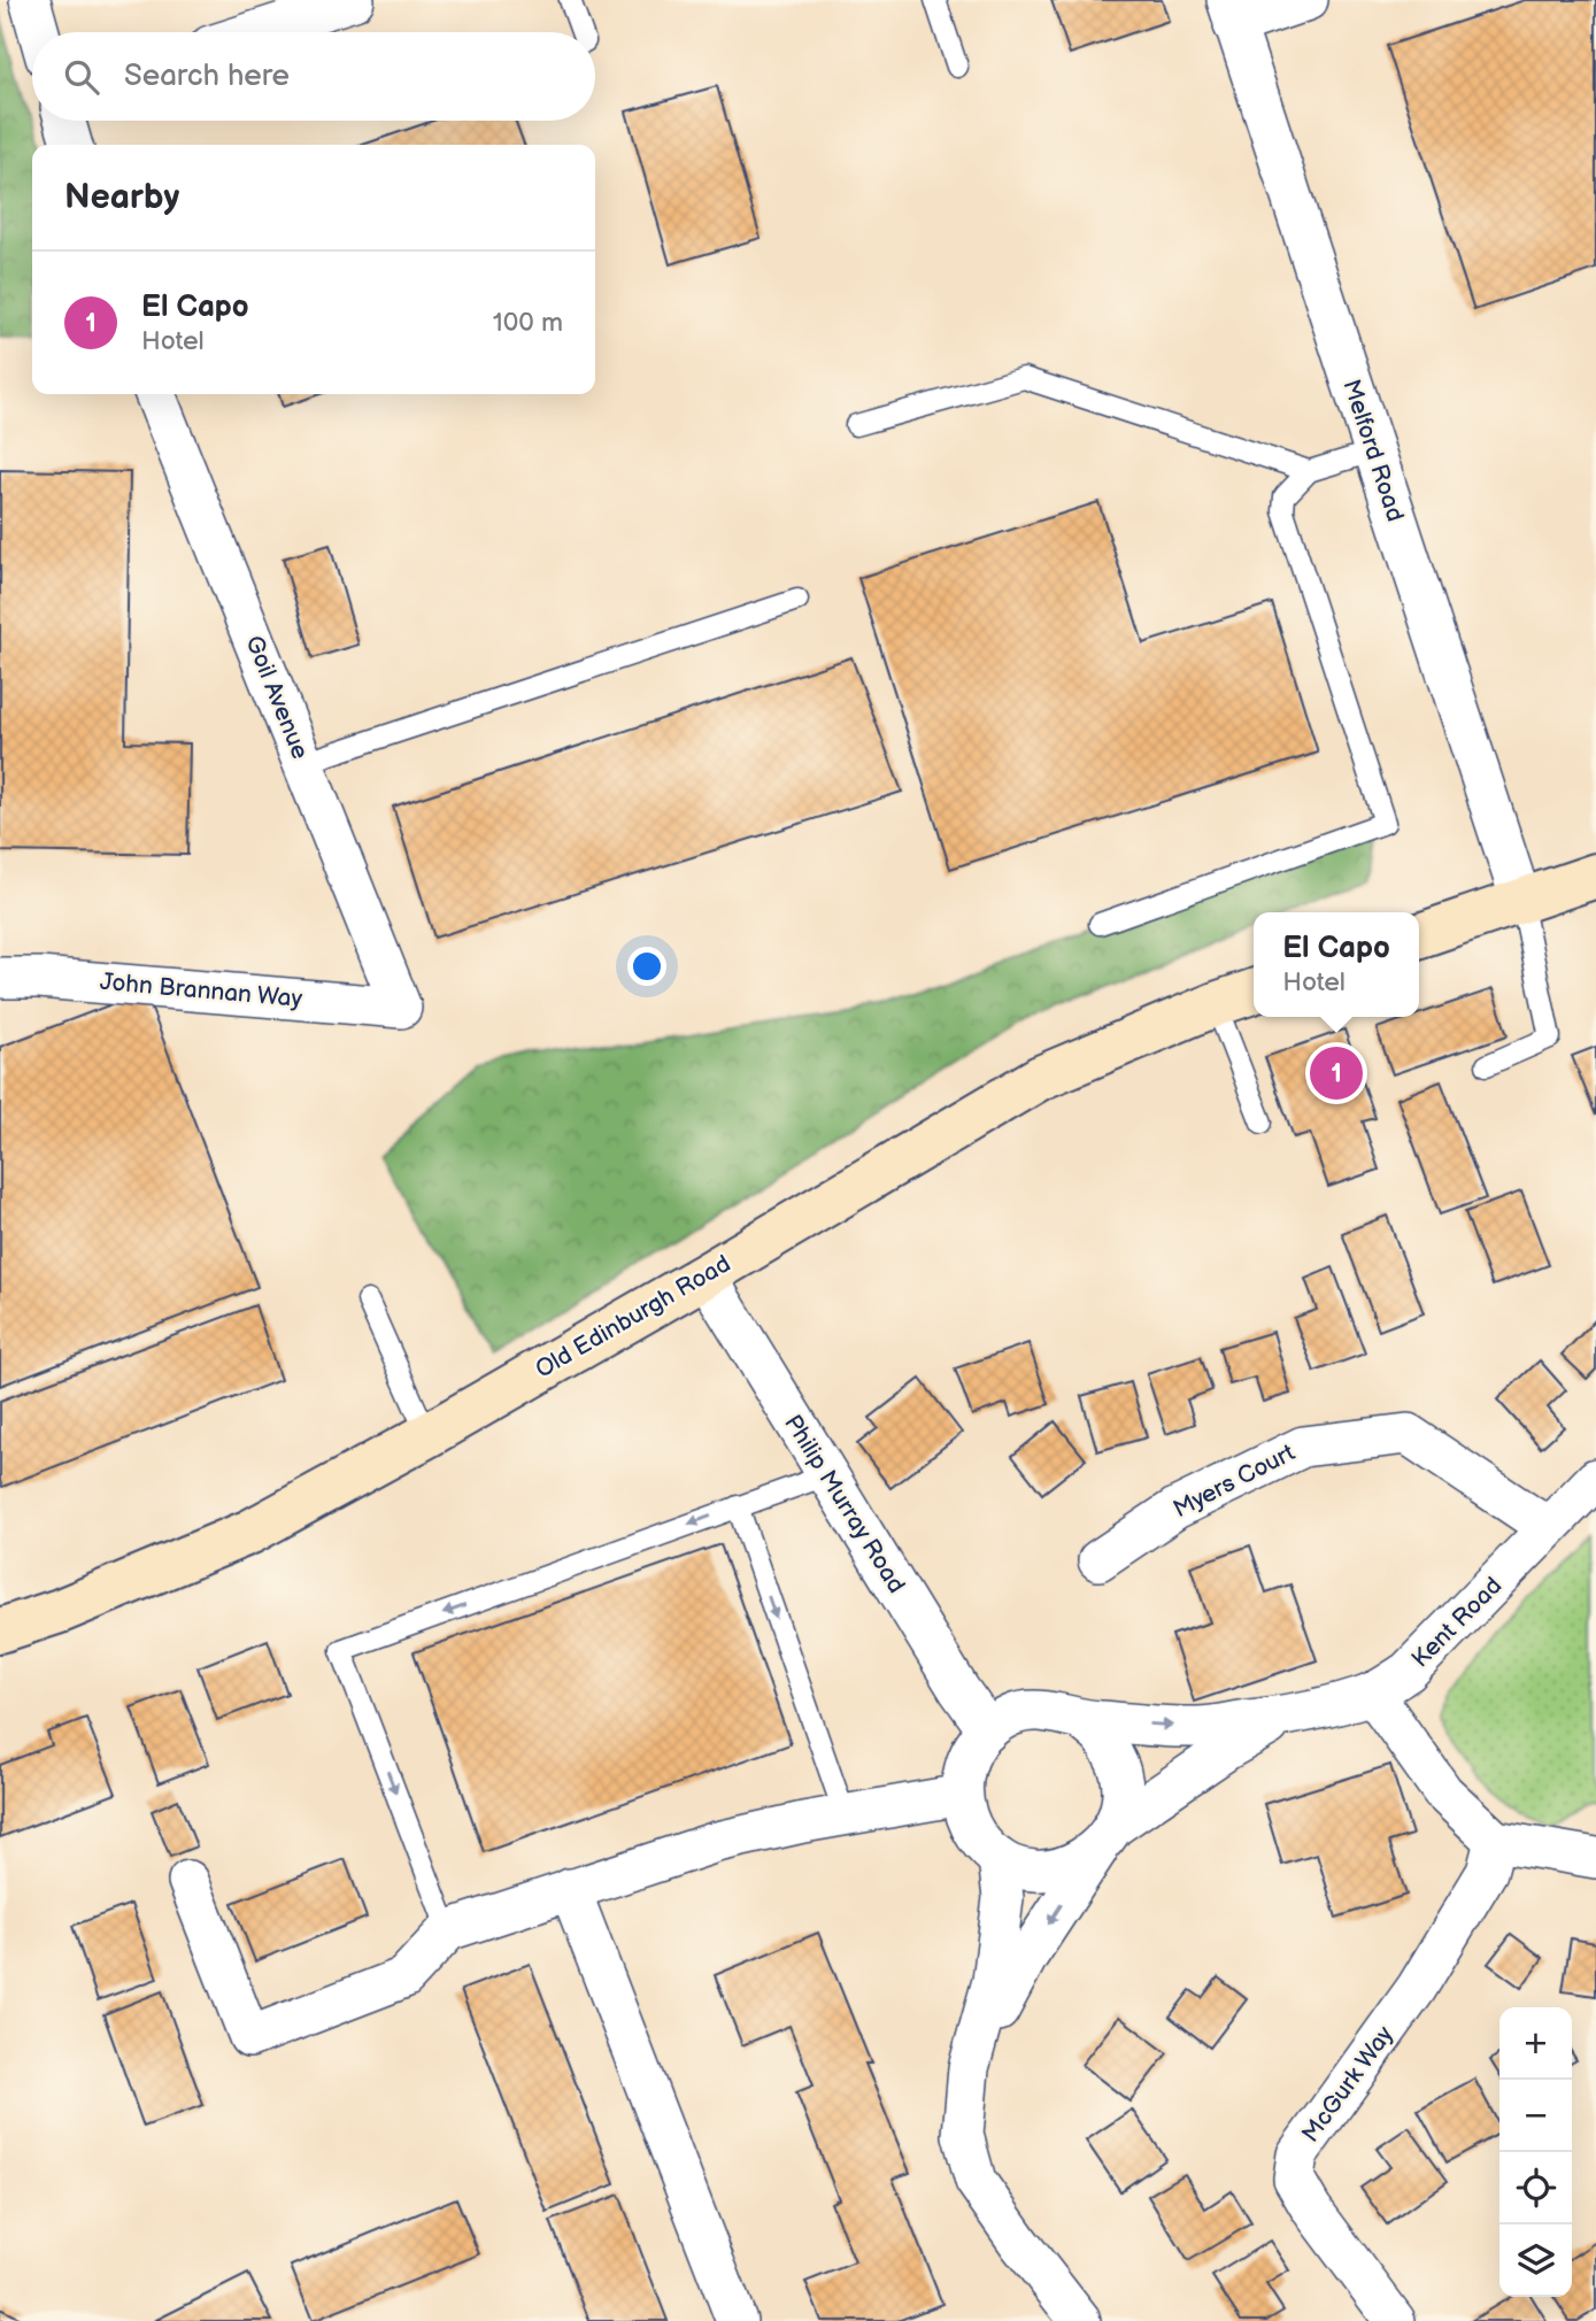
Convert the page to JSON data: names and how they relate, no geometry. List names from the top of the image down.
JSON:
{
  "streets": {
    "main road": ["Old Edinburgh Road"],
    "street": [
      "Melford Road",
      "Goil Avenue",
      "John Brannan Way",
      "Myers Court",
      "Philip Murray Road",
      "Kent Road",
      "McGurk Way"
    ]
  },
  "crossings": [
    ["Goil Avenue", "John Brannan Way"],
    ["Old Edinburgh Road", "Philip Murray Road"],
    ["Myers Court", "Kent Road"],
    ["Philip Murray Road", "Kent Road"]
  ],
  "page": {
    "search": "Search here",
    "heading": "Nearby",
    "list": [
      {
        "mark": "1",
        "name": "El Capo",
        "note": "Hotel",
        "value": "100 m"
      }
    ],
    "popup": ["El Capo", "Hotel"],
    "pins": "1",
    "map_buttons": ["+", "−"]
  }
}
